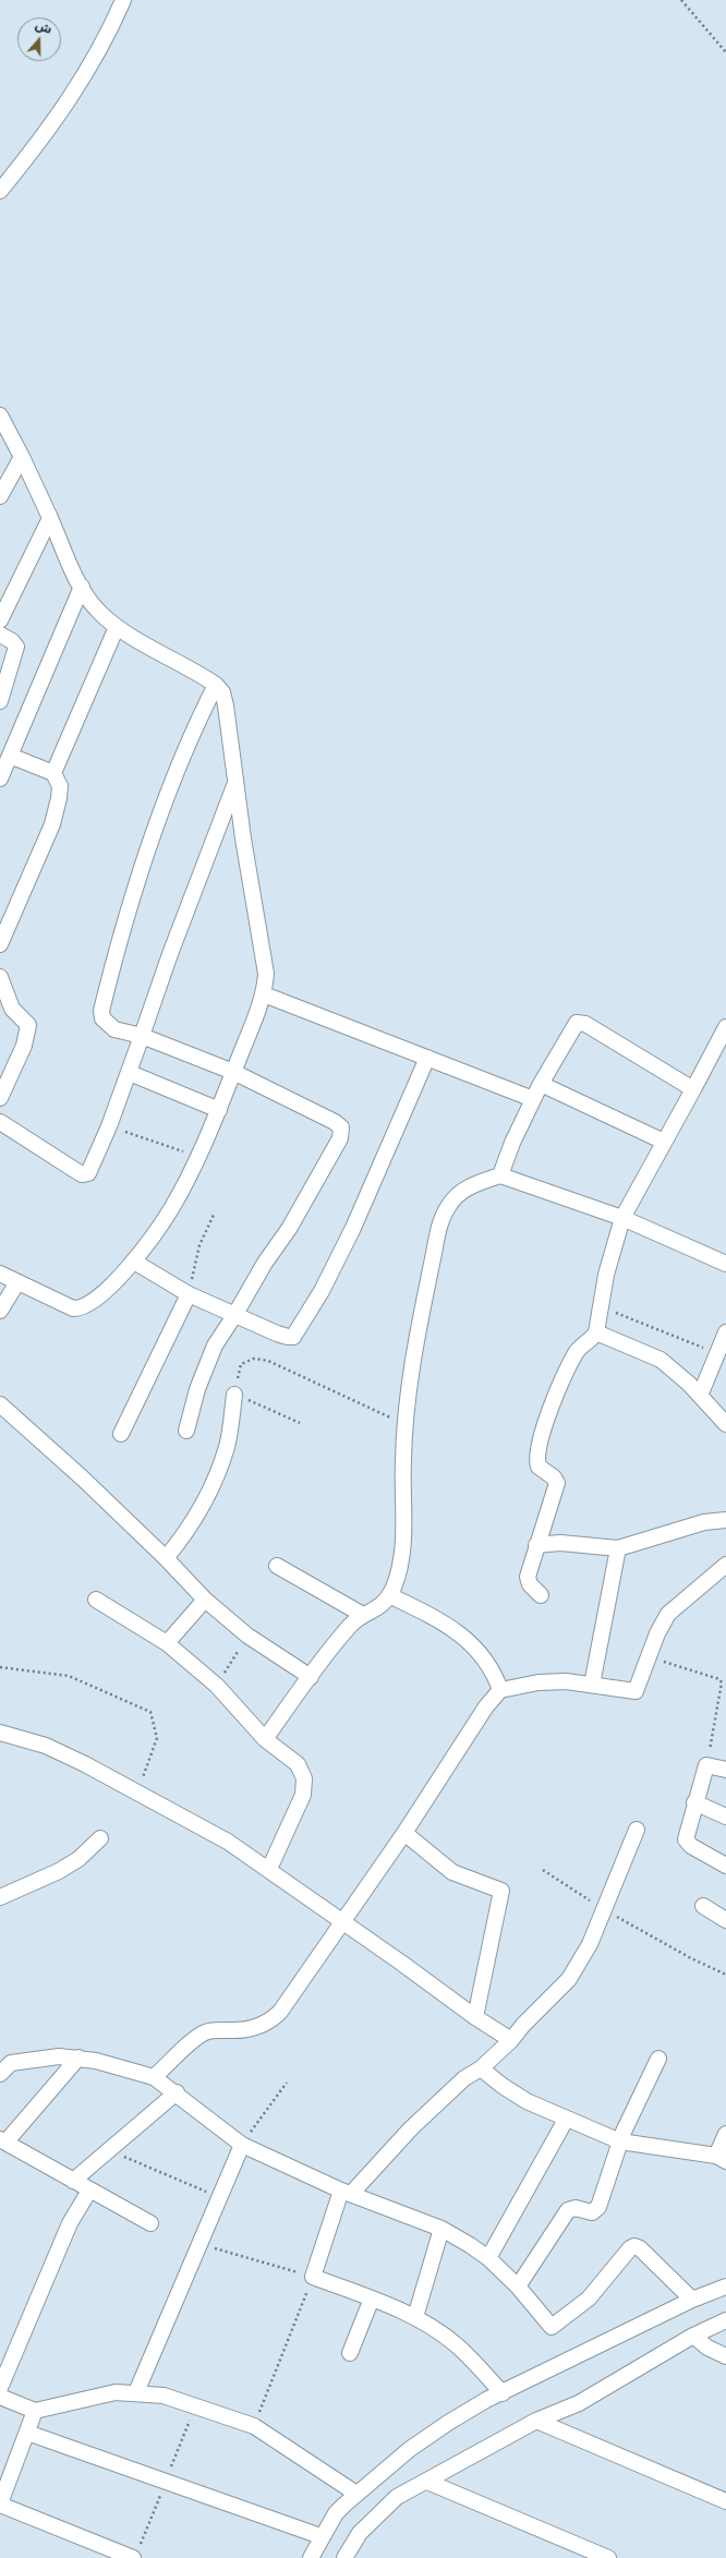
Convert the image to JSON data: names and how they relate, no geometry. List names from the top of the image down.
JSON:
{
  "north": "top"
}
